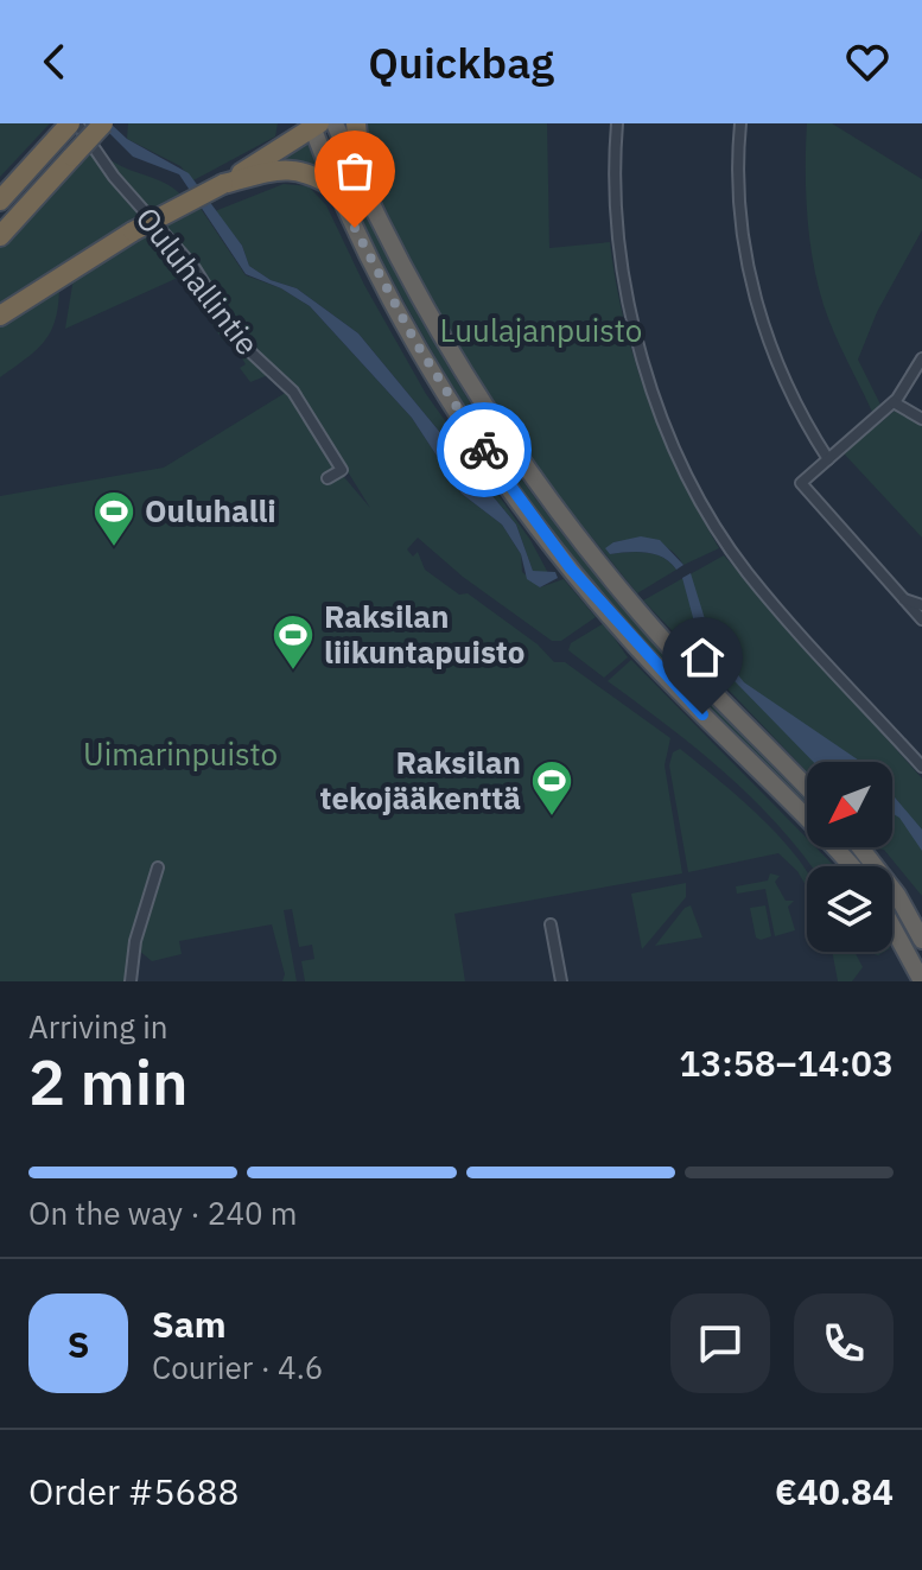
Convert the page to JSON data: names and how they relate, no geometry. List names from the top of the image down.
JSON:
{
  "streets": {
    "street": ["Ouluhallintie"]
  },
  "parks": ["Luulajanpuisto", "Uimarinpuisto"],
  "places": {
    "sports": ["Ouluhalli", "Raksilan liikuntapuisto", "Raksilan tekojääkenttä"]
  },
  "north": "bottom left",
  "page": {
    "header": "Quickbag",
    "heading": ["2 min", "Arriving in", "13:58–14:03"],
    "panel": [
      "Sam",
      "Courier · 4.6",
      "Order #5688",
      "€40.84"
    ],
    "bar": "On the way · 240 m",
    "round": "S"
  }
}
